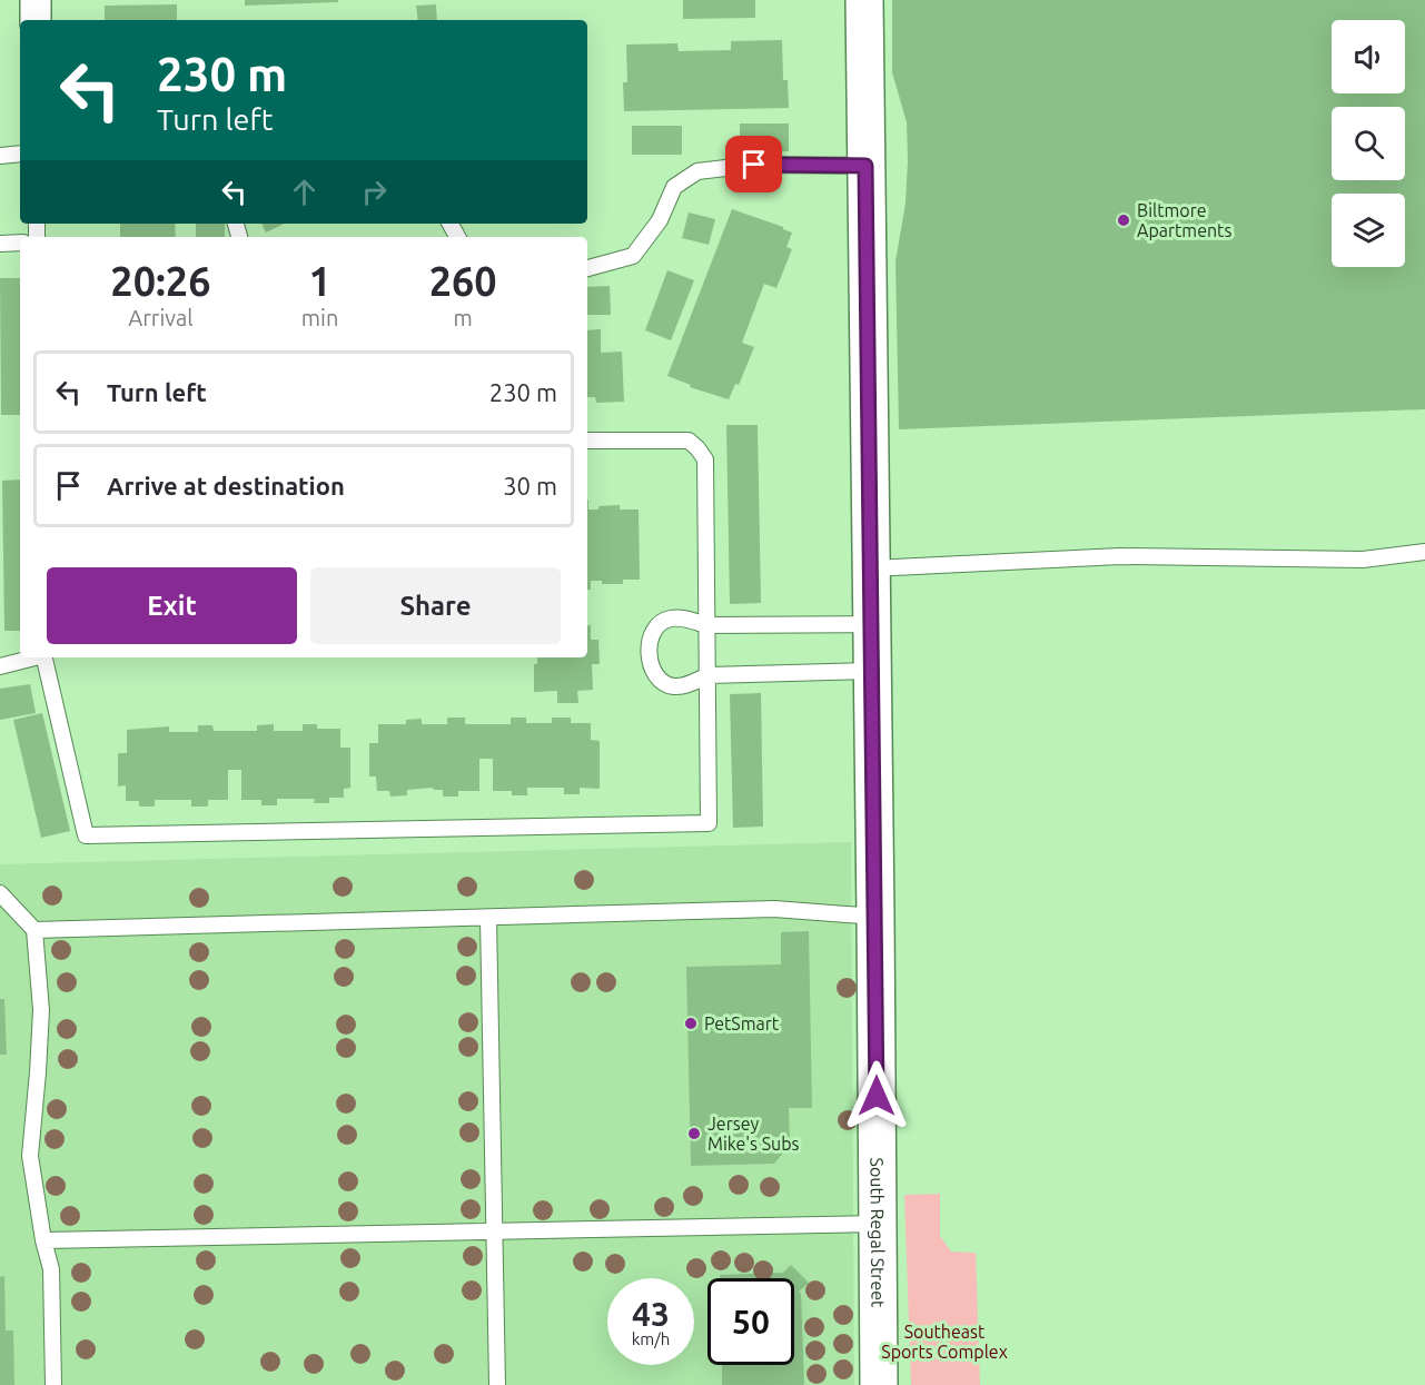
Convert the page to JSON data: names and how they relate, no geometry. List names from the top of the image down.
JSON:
{
  "streets": {
    "main road": ["South Regal Street"]
  },
  "parks": ["Southeast Sports Complex"],
  "places": ["Biltmore Apartments", "PetSmart", "Jersey Mike's Subs"],
  "page": {
    "turn": ["230 m", "Turn left"],
    "eta": [
      "20:26",
      "Arrival",
      "1",
      "min",
      "260",
      "m"
    ],
    "list": [
      {
        "name": "Turn left",
        "value": "230 m"
      },
      {
        "name": "Arrive at destination",
        "value": "30 m"
      }
    ],
    "buttons": ["Exit", "Share"],
    "speed": "43 km/h",
    "limit": "50"
  }
}
